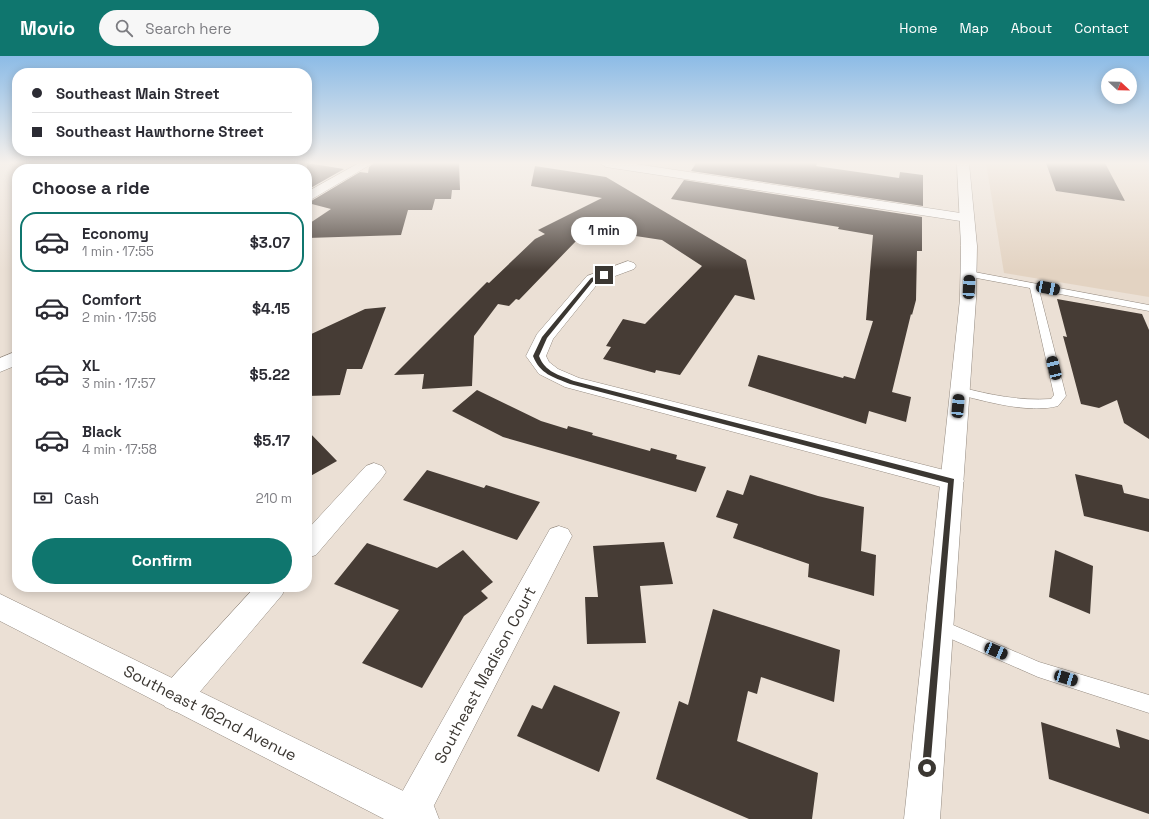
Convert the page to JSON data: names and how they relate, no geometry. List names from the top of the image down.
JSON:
{
  "streets": {
    "street": ["Southeast Madison Court", "Southeast 162nd Avenue"]
  },
  "crossings": [
    ["Southeast Madison Court", "Southeast 162nd Avenue"]
  ],
  "north": "right",
  "page": {
    "header": "Movio",
    "search": "Search here",
    "nav": [
      "Home",
      "Map",
      "About",
      "Contact"
    ],
    "banner": ["Southeast Main Street", "Southeast Hawthorne Street"],
    "heading": "Choose a ride",
    "list": [
      {
        "name": "Economy",
        "note": "1 min · 17:55",
        "value": "$3.07"
      },
      {
        "name": "Comfort",
        "note": "2 min · 17:56",
        "value": "$4.15"
      },
      {
        "name": "XL",
        "note": "3 min · 17:57",
        "value": "$5.22"
      },
      {
        "name": "Black",
        "note": "4 min · 17:58",
        "value": "$5.17"
      }
    ],
    "bubble": "1 min",
    "pay": ["Cash", "210 m"],
    "buttons": "Confirm"
  }
}
